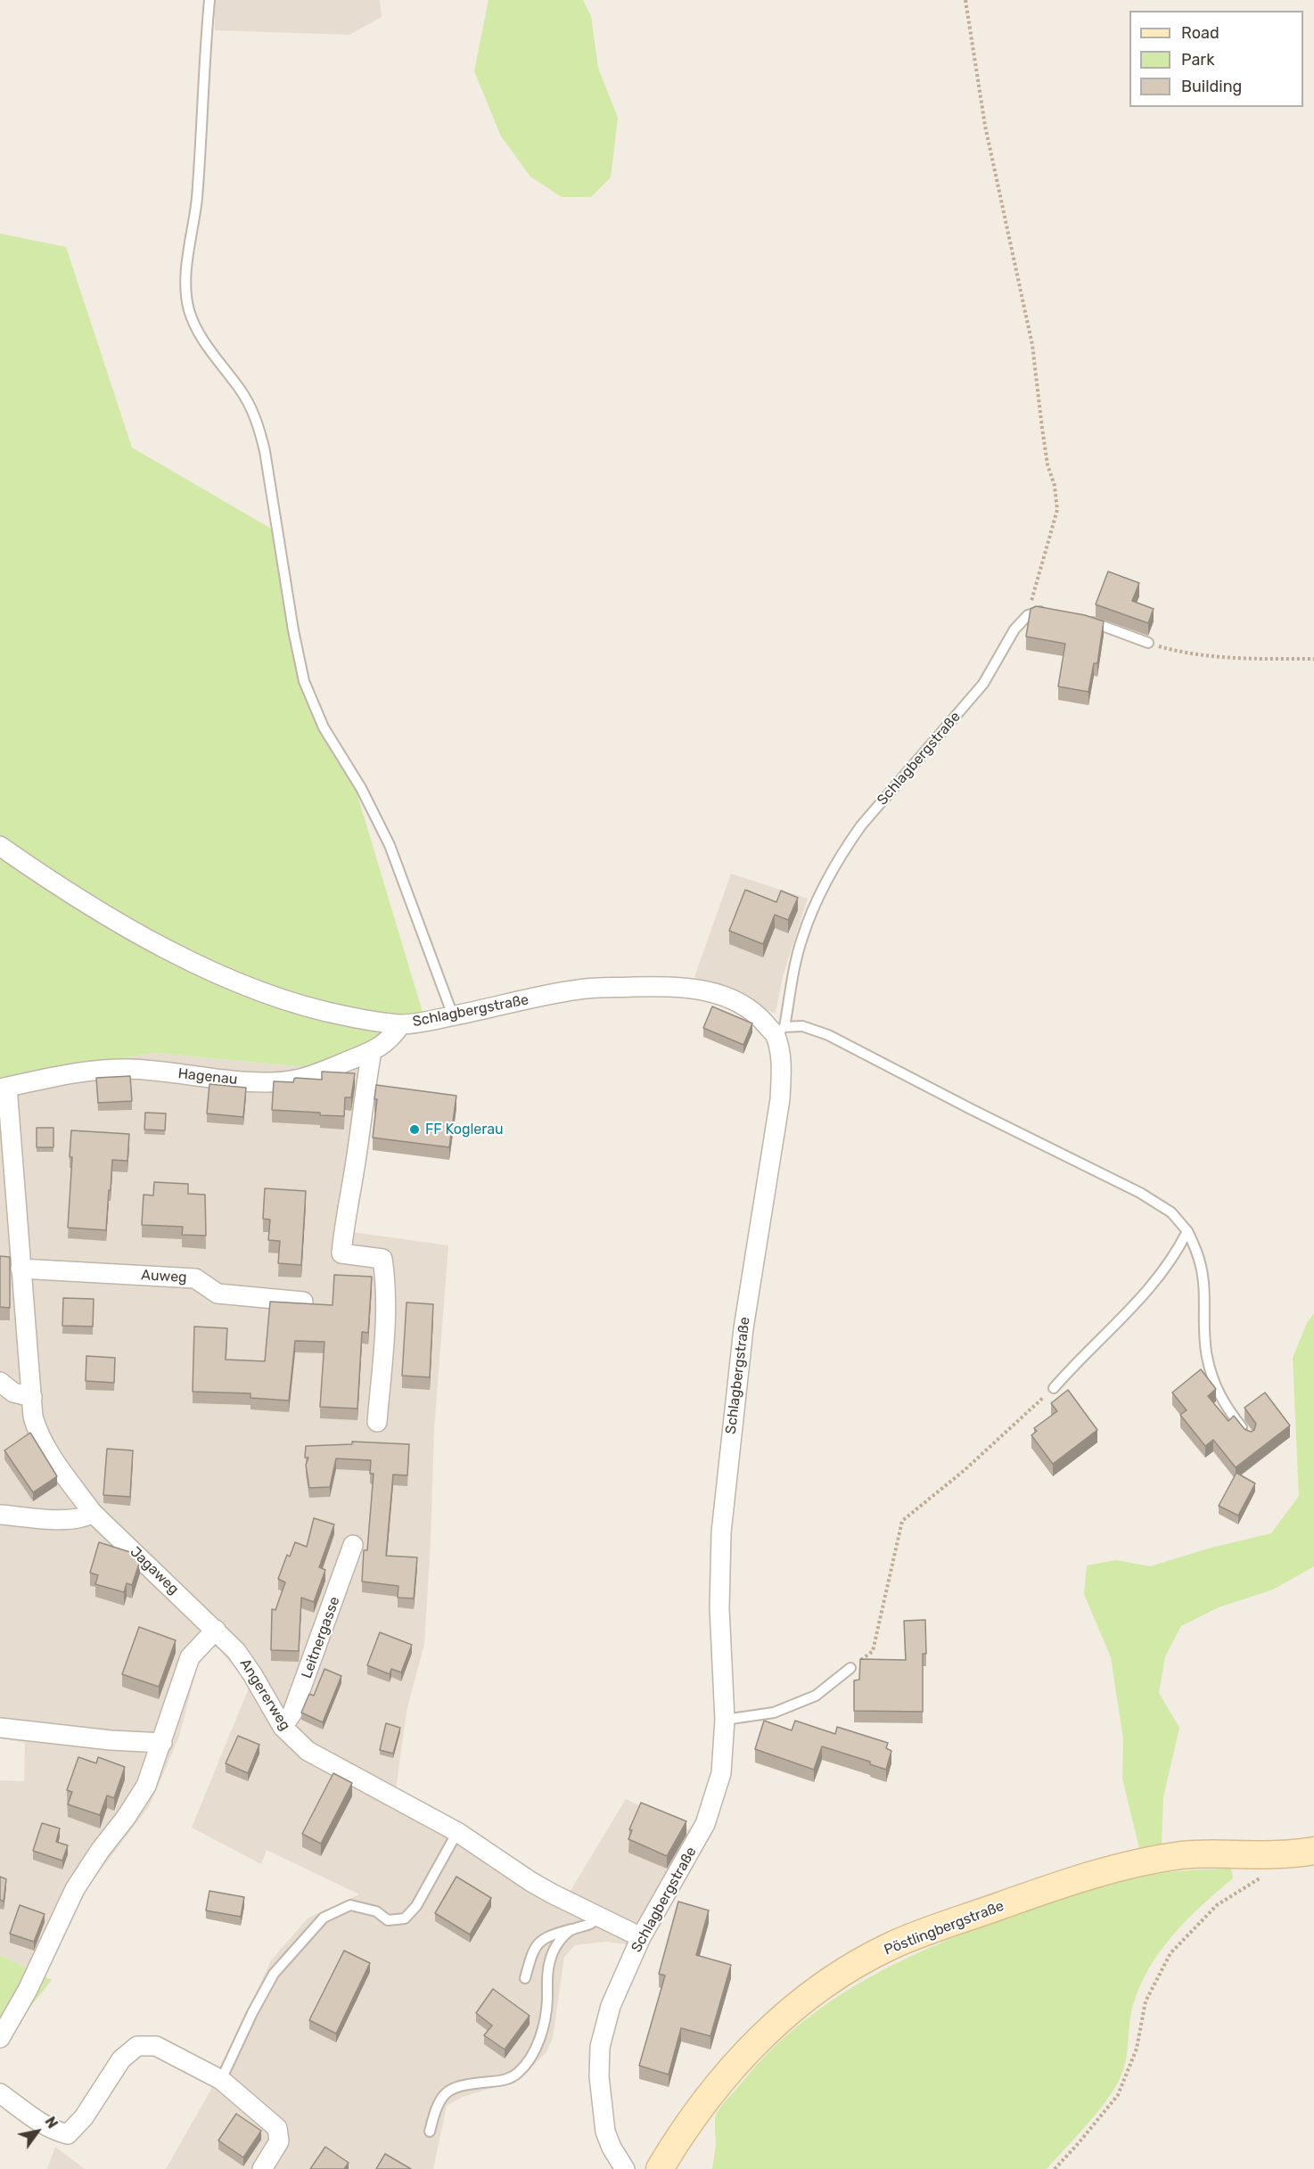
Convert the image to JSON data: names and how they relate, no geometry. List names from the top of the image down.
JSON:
{
  "streets": {
    "main road": ["Pöstlingbergstraße"],
    "street": [
      "Schlagbergstraße",
      "Hagenau",
      "Auweg",
      "Jagaweg",
      "Leitnergasse",
      "Angererweg"
    ]
  },
  "crossings": [
    ["Schlagbergstraße", "Hagenau"],
    ["Schlagbergstraße", "Angererweg"],
    ["Jagaweg", "Angererweg"],
    ["Leitnergasse", "Angererweg"]
  ],
  "places": ["FF Koglerau"],
  "legend": ["Road", "Park", "Building"],
  "north": "top right"
}
